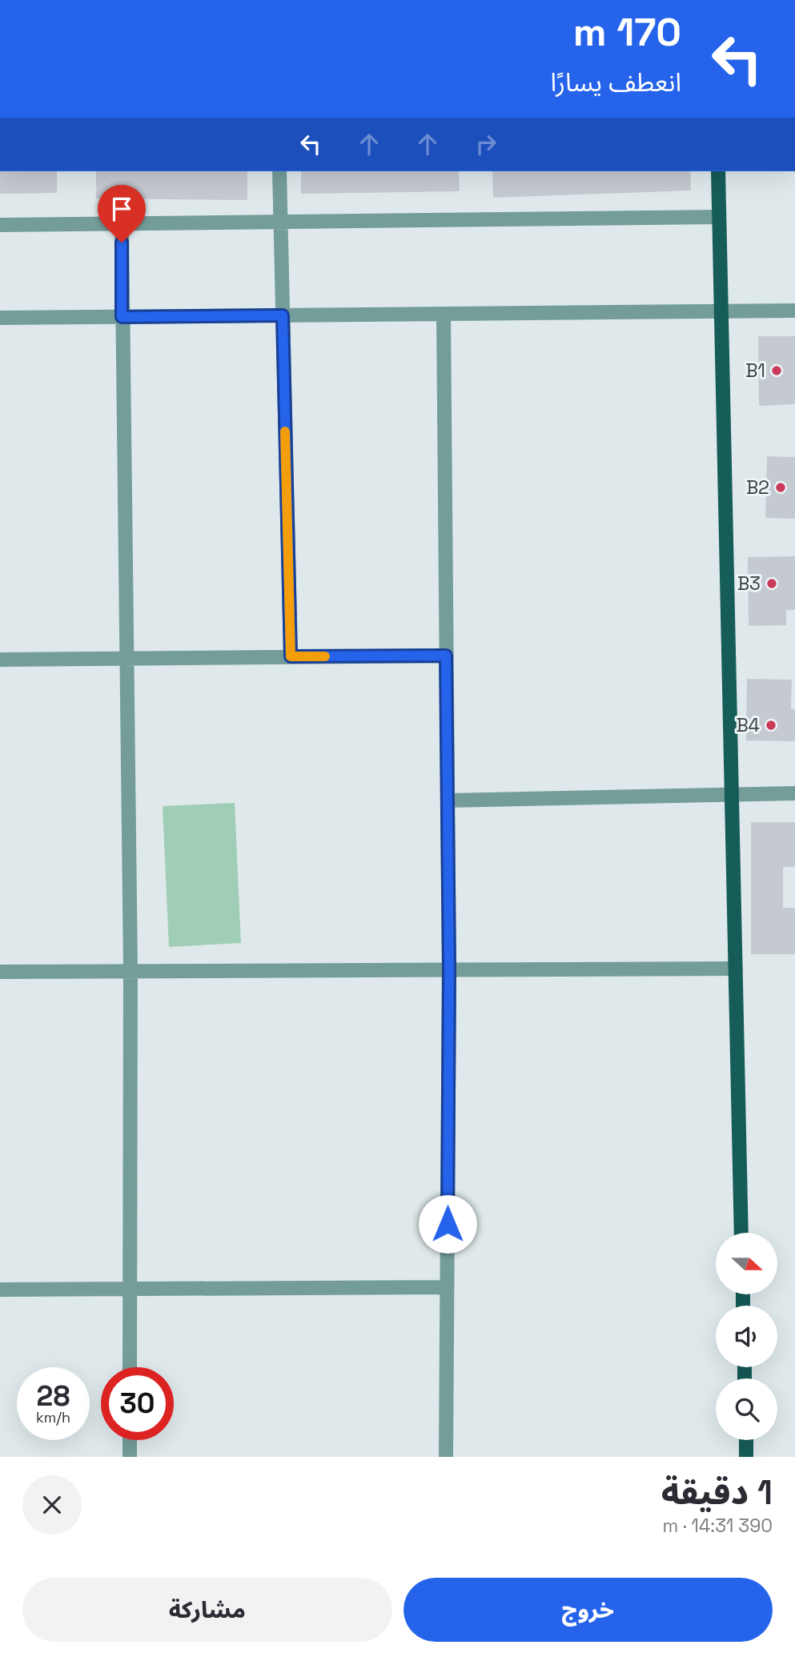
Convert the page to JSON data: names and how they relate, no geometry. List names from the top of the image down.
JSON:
{
  "places": [
    "B1",
    "B2",
    "B3",
    "B4"
  ],
  "north": "right",
  "page": {
    "turn": ["170 m", "انعطف يسارًا"],
    "speed": "28 km/h",
    "limit": "30",
    "heading": ["1 دقيقة", "390 m · 14:31"],
    "buttons": ["خروج", "مشاركة"]
  }
}
